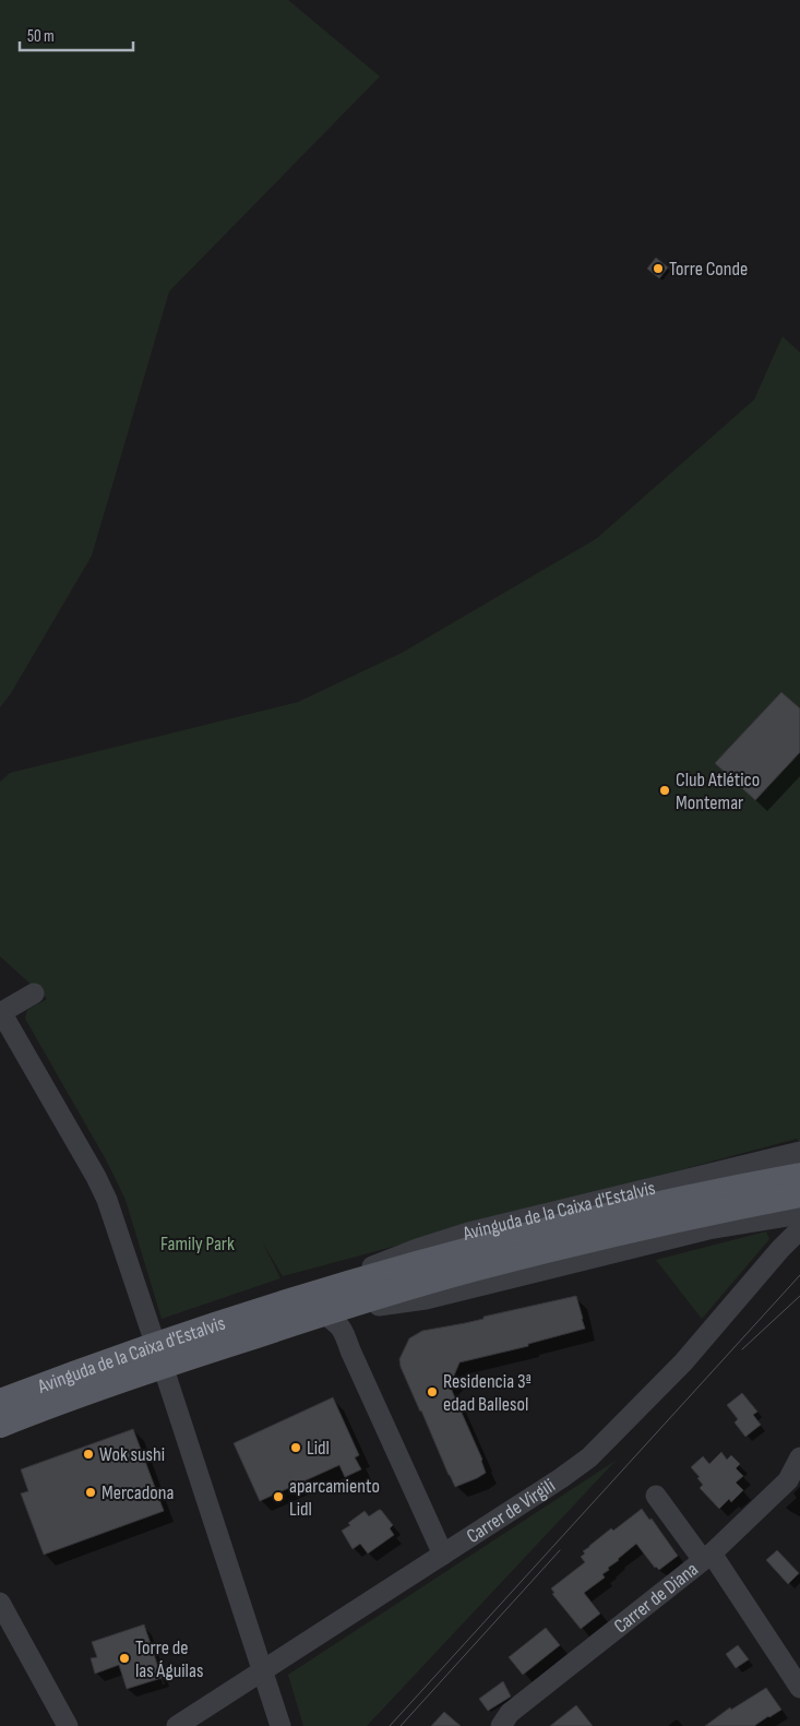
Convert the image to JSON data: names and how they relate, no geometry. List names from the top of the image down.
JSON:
{
  "streets": {
    "main road": ["Avinguda de la Caixa d'Estalvis"],
    "street": ["Carrer de Virgili", "Carrer de Diana"]
  },
  "crossings": [
    ["Avinguda de la Caixa d'Estalvis", "Carrer de Virgili"]
  ],
  "parks": ["Family Park"],
  "places": [
    "Torre Conde",
    "Club Atlético Montemar",
    "Residencia 3ª edad Ballesol",
    "Lidl",
    "Wok sushi",
    "Mercadona",
    "aparcamiento Lidl",
    "Torre de las Águilas"
  ],
  "scale_bar": "50 m"
}
